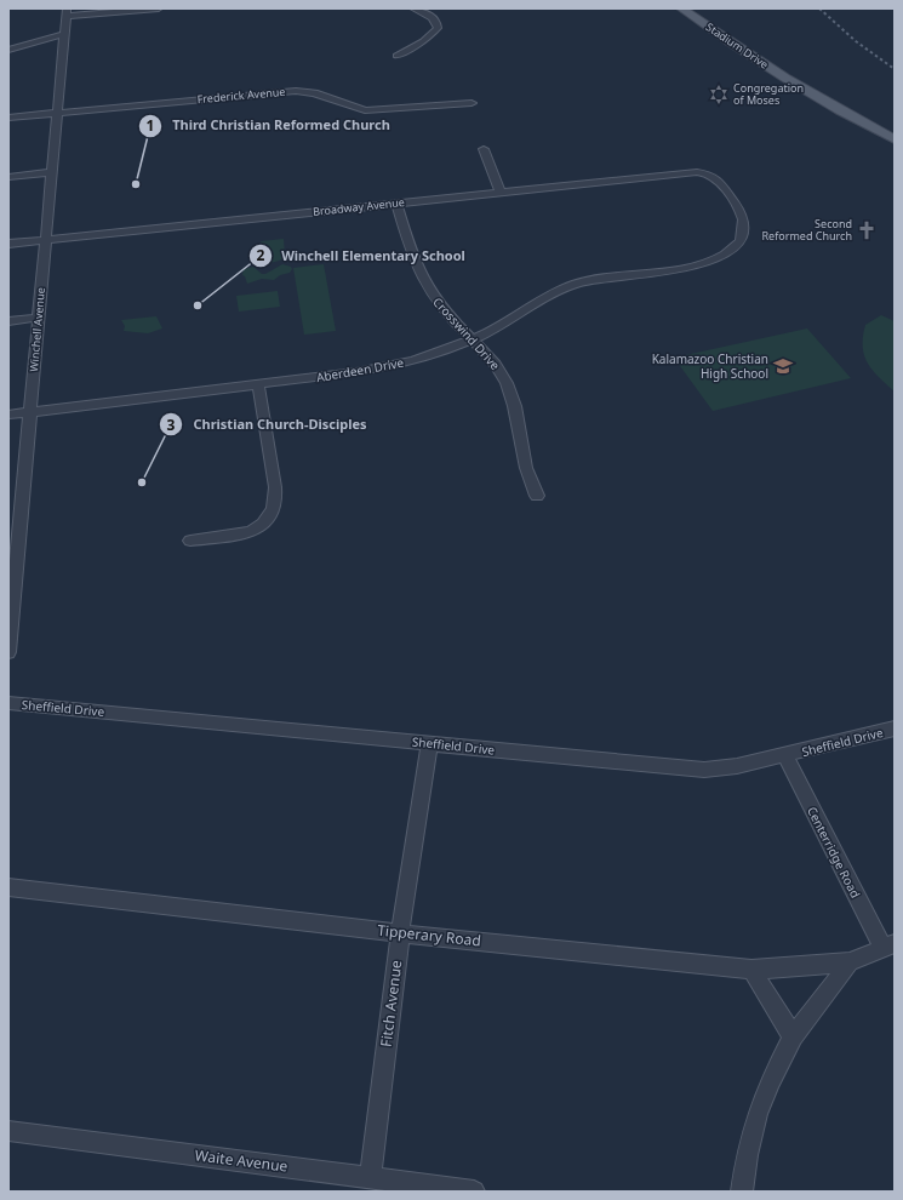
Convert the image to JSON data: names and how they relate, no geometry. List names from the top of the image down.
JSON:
{
  "streets": {
    "main road": ["Stadium Drive"],
    "street": [
      "Frederick Avenue",
      "Broadway Avenue",
      "Winchell Avenue",
      "Crosswind Drive",
      "Aberdeen Drive",
      "Sheffield Drive",
      "Centerridge Road",
      "Tipperary Road",
      "Fitch Avenue",
      "Waite Avenue"
    ]
  },
  "crossings": [
    ["Frederick Avenue", "Winchell Avenue"],
    ["Broadway Avenue", "Winchell Avenue"],
    ["Broadway Avenue", "Crosswind Drive"],
    ["Broadway Avenue", "Aberdeen Drive"],
    ["Winchell Avenue", "Aberdeen Drive"],
    ["Crosswind Drive", "Aberdeen Drive"],
    ["Sheffield Drive", "Centerridge Road"],
    ["Sheffield Drive", "Fitch Avenue"],
    ["Tipperary Road", "Fitch Avenue"],
    ["Fitch Avenue", "Waite Avenue"]
  ],
  "places": {
    "synagogue": ["Congregation of Moses"],
    "other": ["Third Christian Reformed Church", "Winchell Elementary School", "Christian Church-Disciples"],
    "church": ["Second Reformed Church"],
    "school or university": ["Kalamazoo Christian High School"]
  }
}
